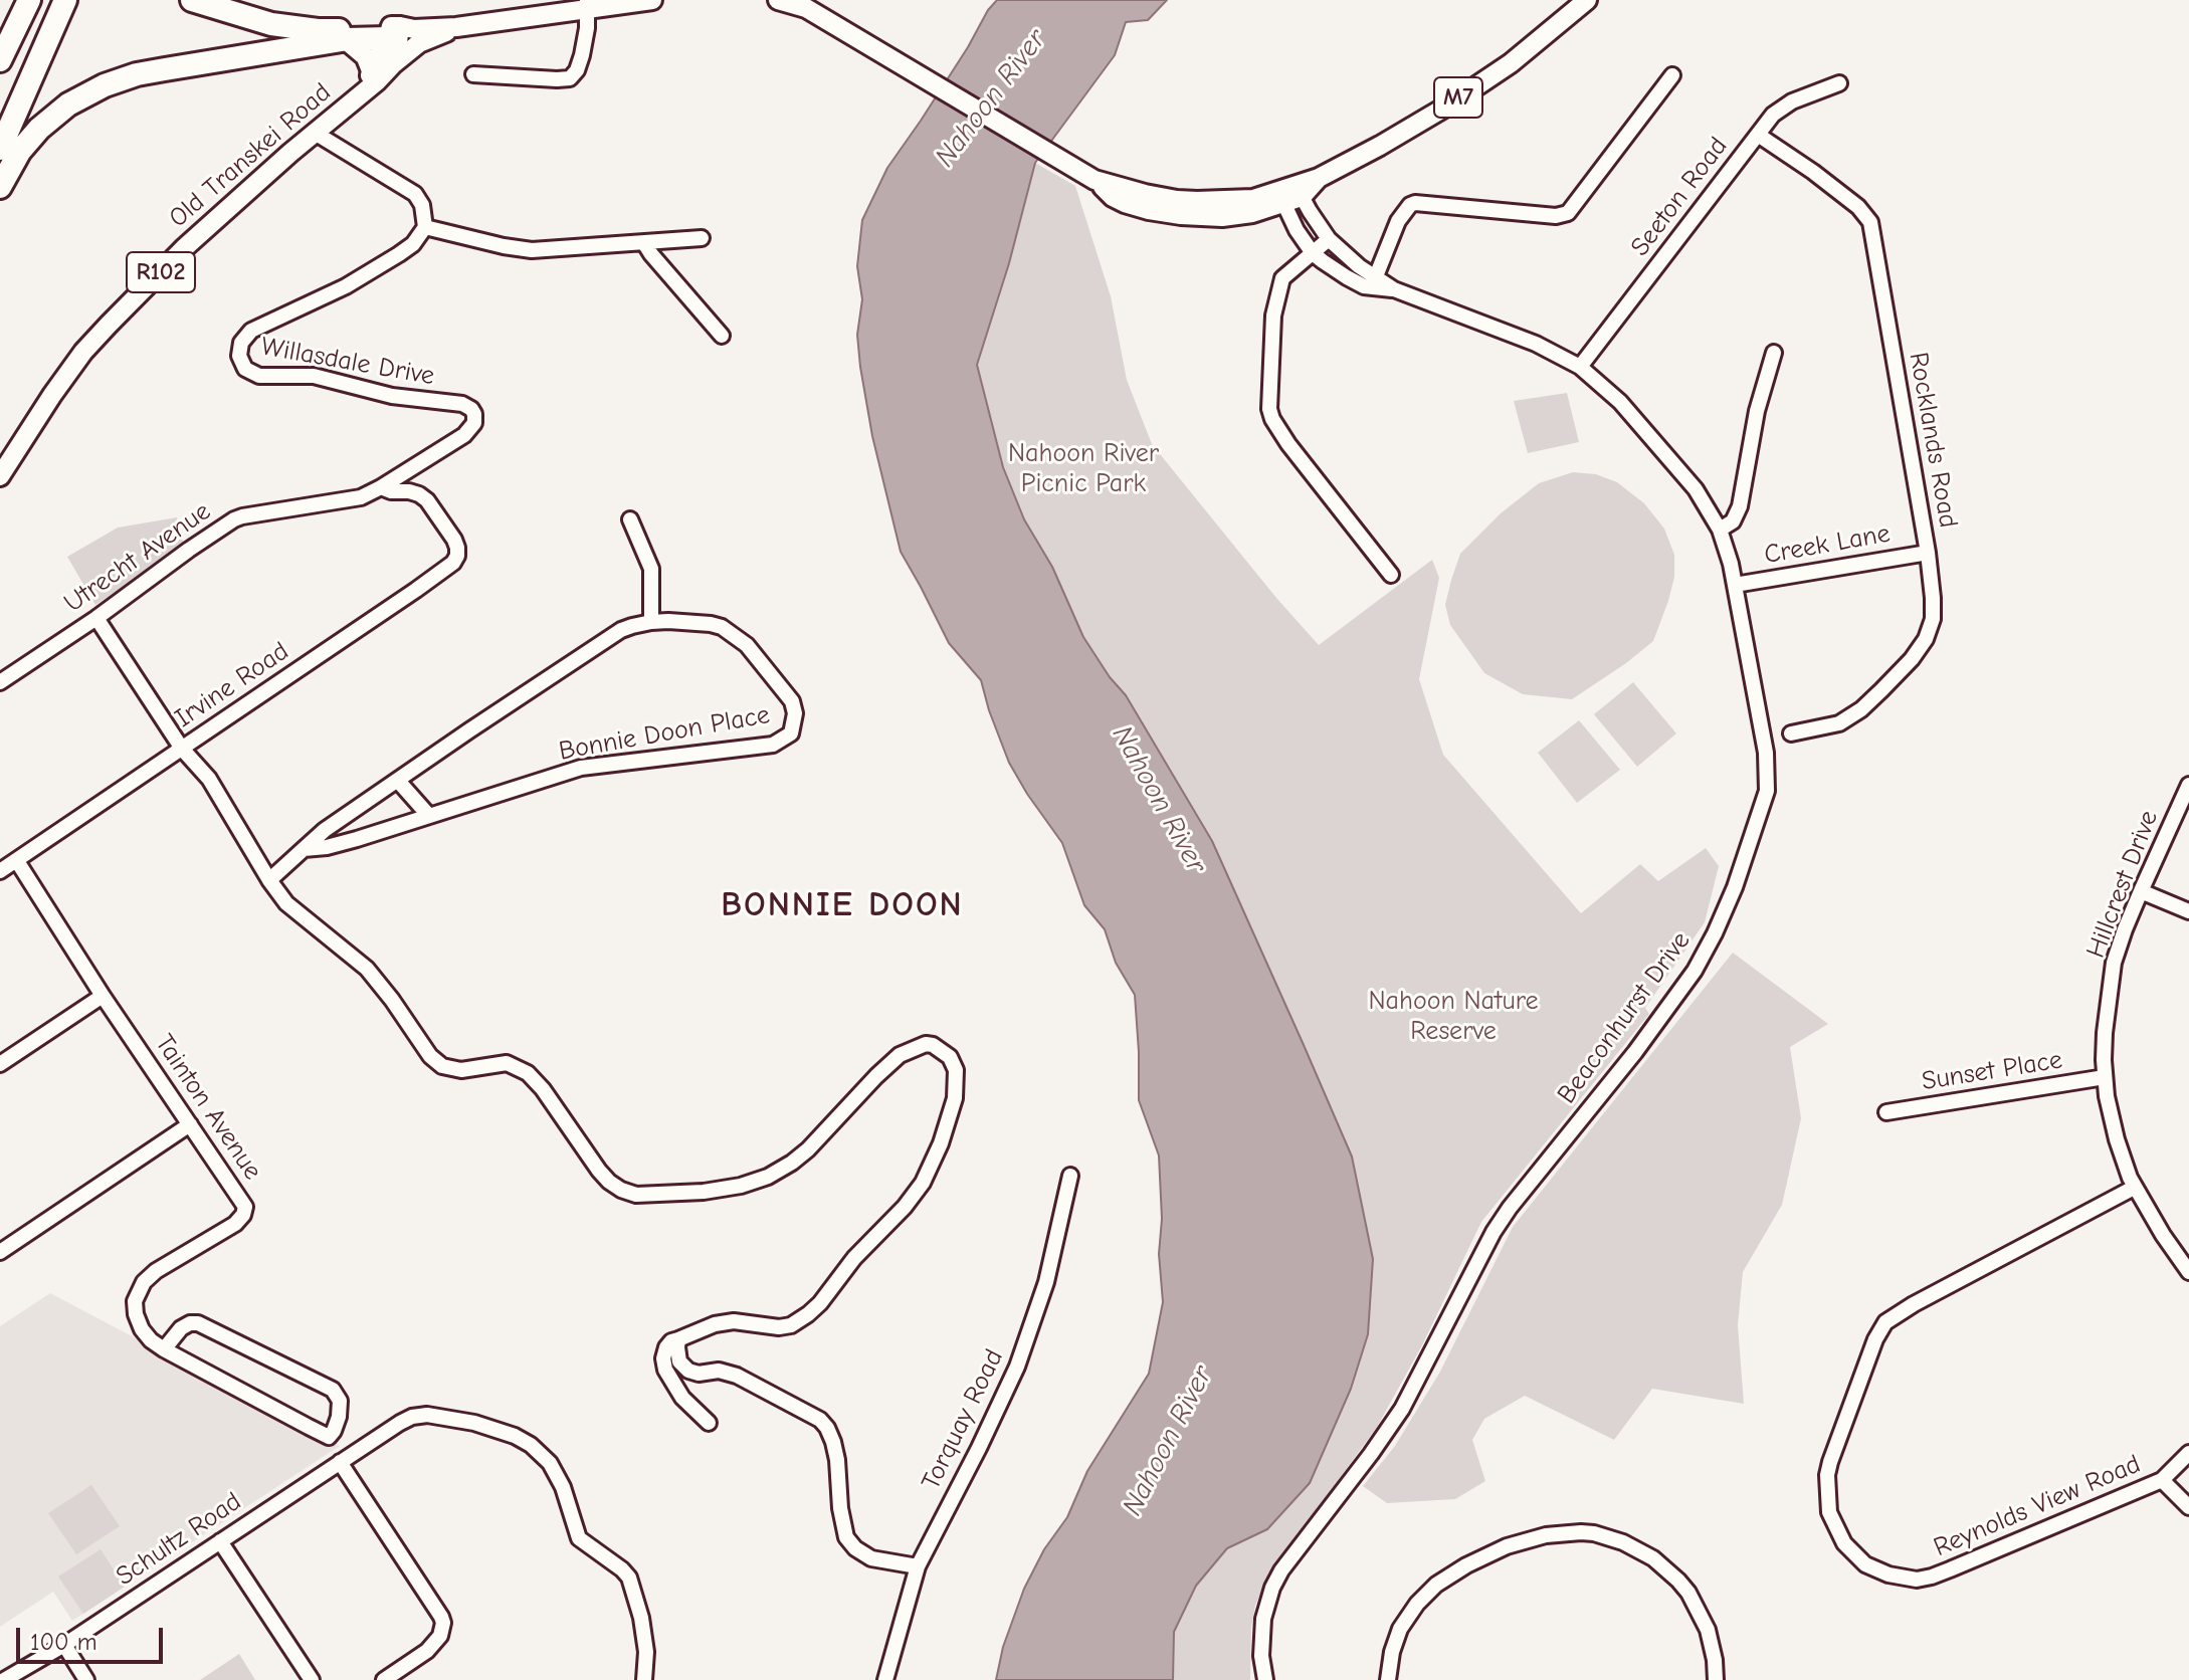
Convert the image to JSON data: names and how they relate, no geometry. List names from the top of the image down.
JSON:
{
  "streets": {
    "main road": ["M7", "Old Transkei Road", "R102"],
    "street": [
      "Seeton Road",
      "Willasdale Drive",
      "Rocklands Road",
      "Creek Lane",
      "Utrecht Avenue",
      "Irvine Road",
      "Bonnie Doon Place",
      "Hillcrest Drive",
      "Beaconhurst Drive",
      "Sunset Place",
      "Tainton Avenue",
      "Torquay Road",
      "Reynolds View Road",
      "Schultz Road"
    ]
  },
  "crossings": [
    ["M7", "Beaconhurst Drive"],
    ["Seeton Road", "Rocklands Road"],
    ["Seeton Road", "Beaconhurst Drive"],
    ["Willasdale Drive", "Utrecht Avenue"],
    ["Rocklands Road", "Creek Lane"],
    ["Creek Lane", "Beaconhurst Drive"],
    ["Utrecht Avenue", "Irvine Road"],
    ["Irvine Road", "Tainton Avenue"],
    ["Hillcrest Drive", "Sunset Place"],
    ["Hillcrest Drive", "Reynolds View Road"]
  ],
  "districts": ["BONNIE DOON"],
  "water": ["Nahoon River"],
  "parks": ["Nahoon River Picnic Park", "Nahoon Nature Reserve"],
  "scale_bar": "100 m"
}
